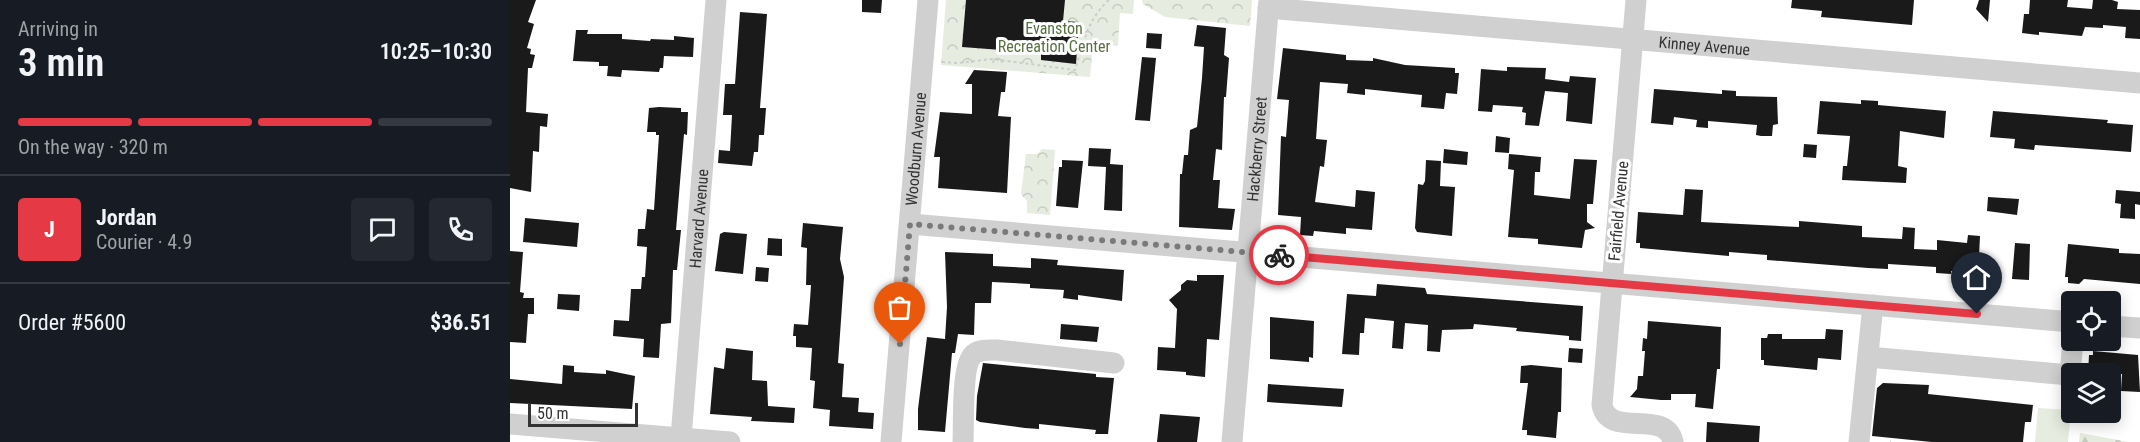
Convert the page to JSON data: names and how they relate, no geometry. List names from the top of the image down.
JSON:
{
  "streets": {
    "street": [
      "Kinney Avenue",
      "Woodburn Avenue",
      "Hackberry Street",
      "Fairfield Avenue",
      "Harvard Avenue"
    ]
  },
  "crossings": [
    ["Kinney Avenue", "Hackberry Street"],
    ["Kinney Avenue", "Fairfield Avenue"]
  ],
  "parks": ["Evanston Recreation Center"],
  "scale_bar": "50 m",
  "page": {
    "heading": ["3 min", "Arriving in", "10:25–10:30"],
    "panel": [
      "Jordan",
      "Courier · 4.9",
      "Order #5600",
      "$36.51"
    ],
    "bar": "On the way · 320 m",
    "round": "J",
    "scale": "50 m"
  }
}
